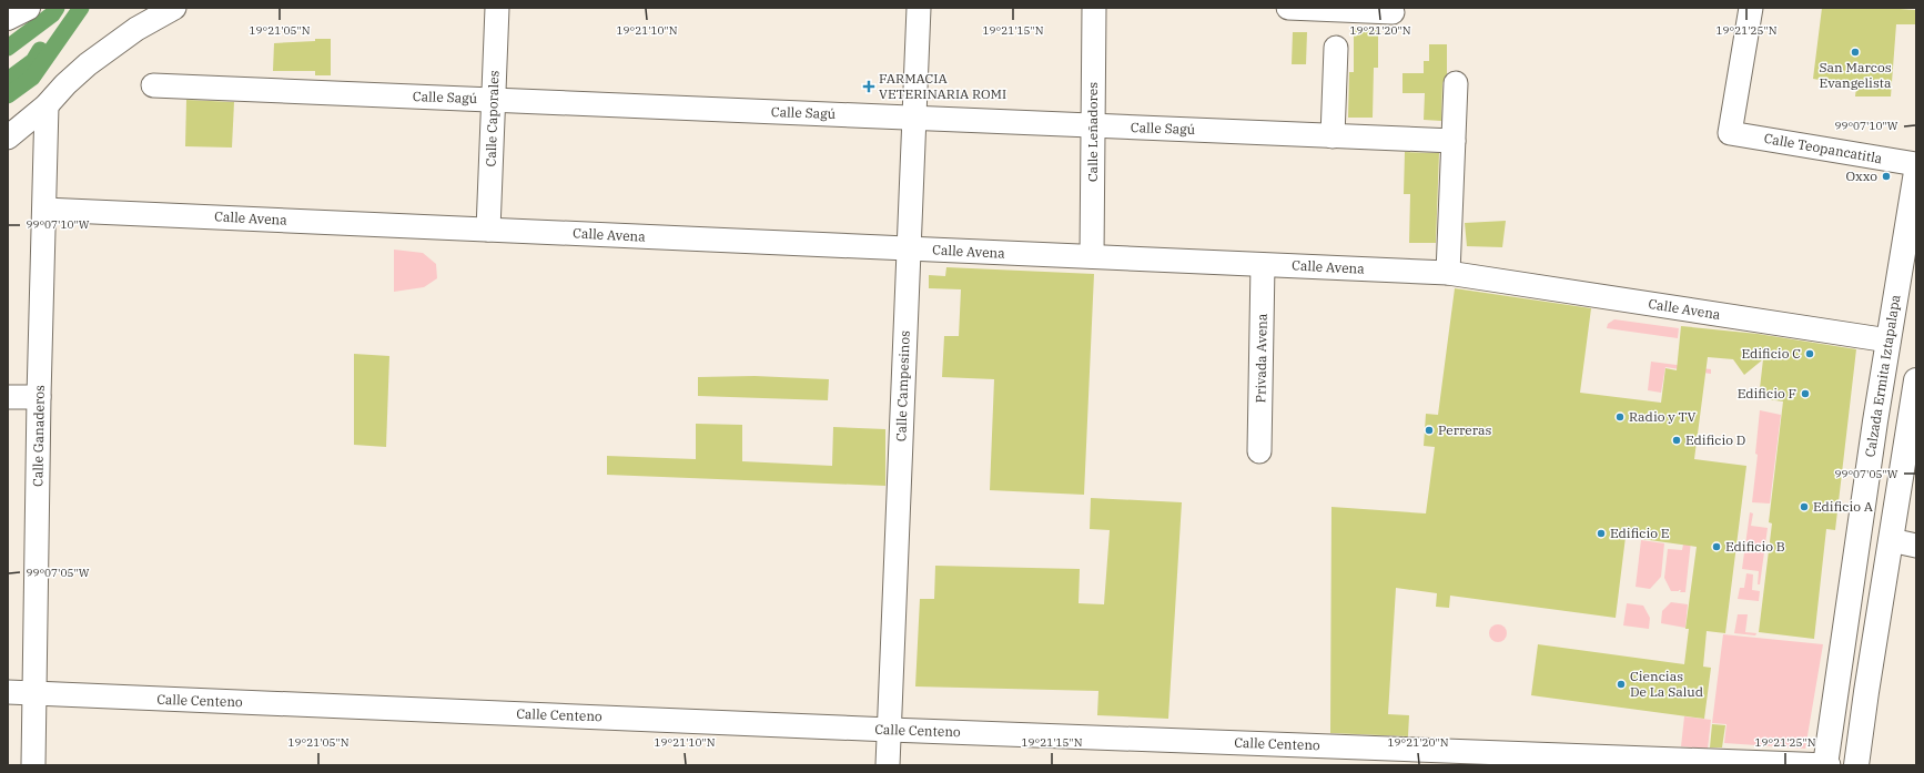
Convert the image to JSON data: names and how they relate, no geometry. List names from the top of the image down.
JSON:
{
  "streets": {
    "main road": ["Calzada Ermita Iztapalapa"],
    "street": [
      "Calle Sagú",
      "Calle Caporales",
      "Calle Leñadores",
      "Calle Teopancatitla",
      "Calle Avena",
      "Privada Avena",
      "Calle Campesinos",
      "Calle Ganaderos",
      "Calle Centeno"
    ]
  },
  "crossings": [
    ["Calle Sagú", "Calle Caporales"],
    ["Calle Sagú", "Calle Leñadores"],
    ["Calle Sagú", "Calle Campesinos"],
    ["Calle Caporales", "Calle Avena"],
    ["Calle Leñadores", "Calle Avena"],
    ["Calle Avena", "Privada Avena"],
    ["Calle Avena", "Calzada Ermita Iztapalapa"],
    ["Calle Avena", "Calle Campesinos"],
    ["Calle Avena", "Calle Ganaderos"],
    ["Calzada Ermita Iztapalapa", "Calle Centeno"],
    ["Calle Campesinos", "Calle Centeno"],
    ["Calle Ganaderos", "Calle Centeno"]
  ],
  "places": {
    "other": [
      "San Marcos Evangelista",
      "Oxxo",
      "Edificio C",
      "Edificio F",
      "Radio y TV",
      "Perreras",
      "Edificio D",
      "Edificio A",
      "Edificio E",
      "Edificio B",
      "Ciencias De La Salud"
    ],
    "health": ["FARMACIA VETERINARIA ROMI"]
  },
  "coordinates": [
    "19°21'05\"N",
    "19°21'10\"N",
    "19°21'15\"N",
    "19°21'20\"N",
    "19°21'25\"N",
    "99°07'10\"W",
    "99°07'05\"W"
  ]
}
